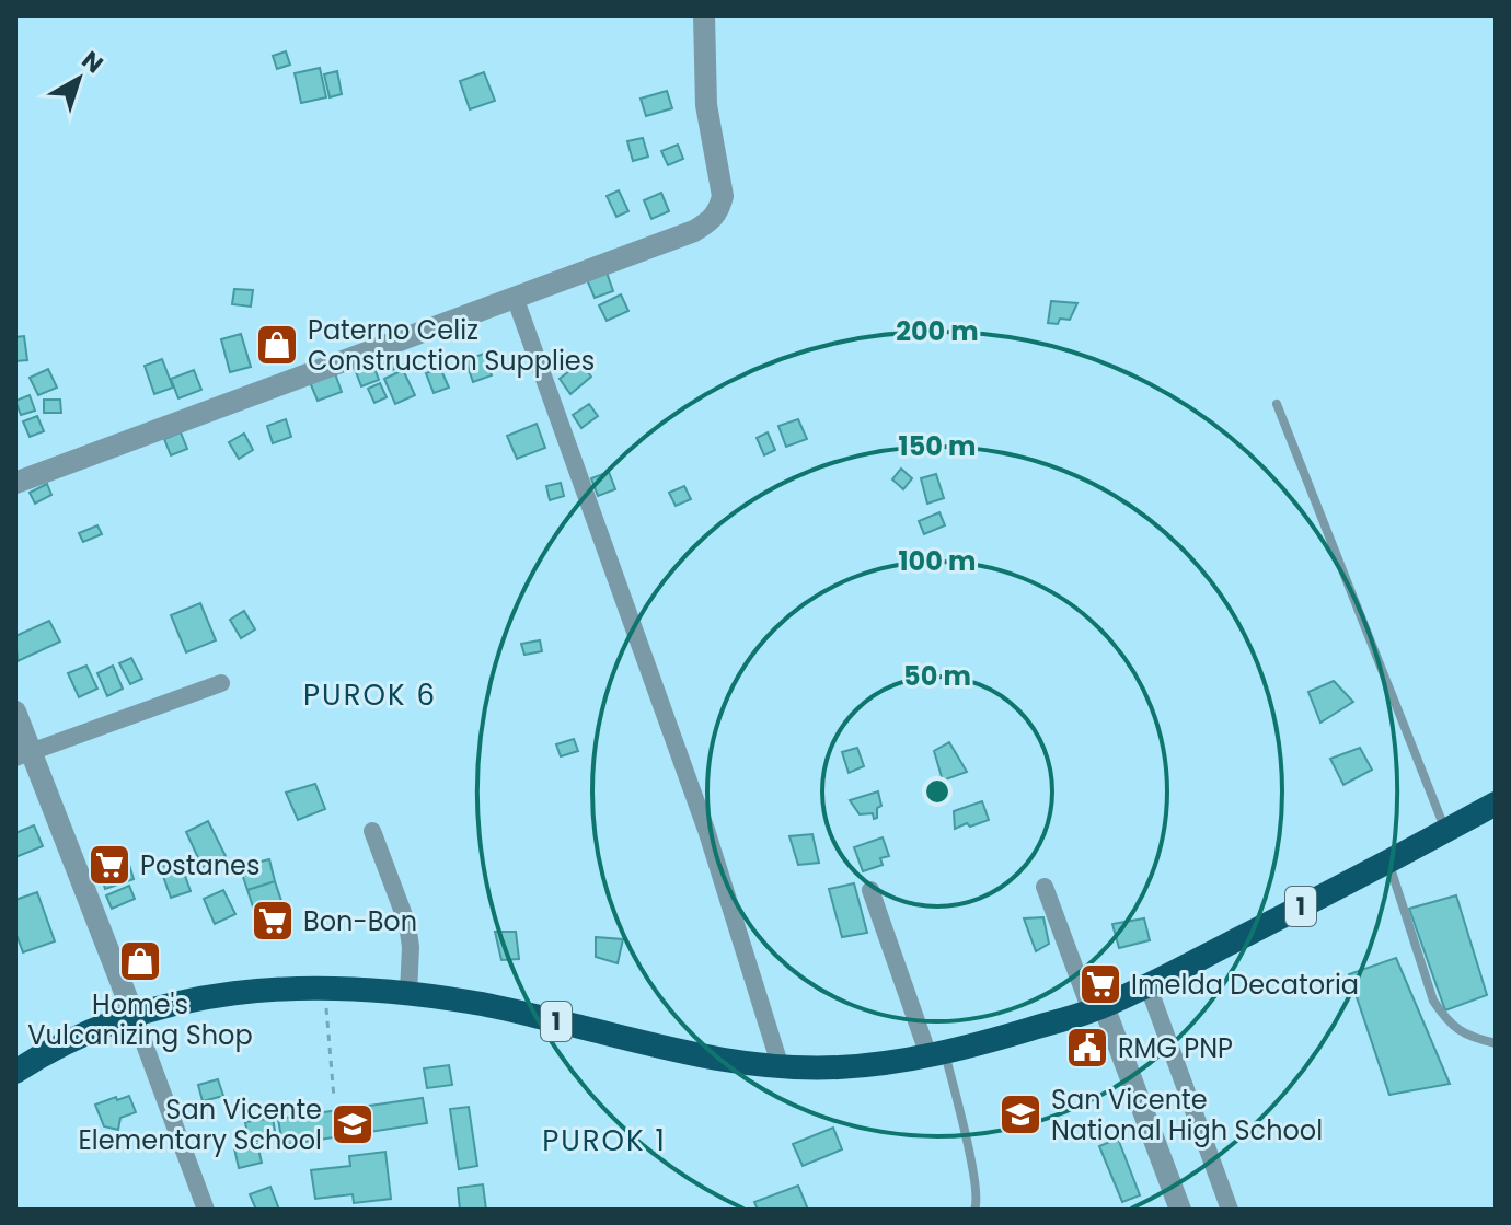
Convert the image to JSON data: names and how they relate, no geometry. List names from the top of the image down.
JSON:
{
  "streets": {
    "highway": ["1"]
  },
  "districts": ["PUROK 6", "PUROK 1"],
  "places": {
    "shop": ["Paterno Celiz Construction Supplies", "Home's Vulcanizing Shop"],
    "supermarket": ["Postanes", "Bon-Bon", "Imelda Decatoria"],
    "public building": ["RMG PNP"],
    "school or university": ["San Vicente National High School", "San Vicente Elementary School"]
  },
  "north": "top right",
  "rings": [
    "200 m",
    "150 m",
    "100 m",
    "50 m"
  ]
}
